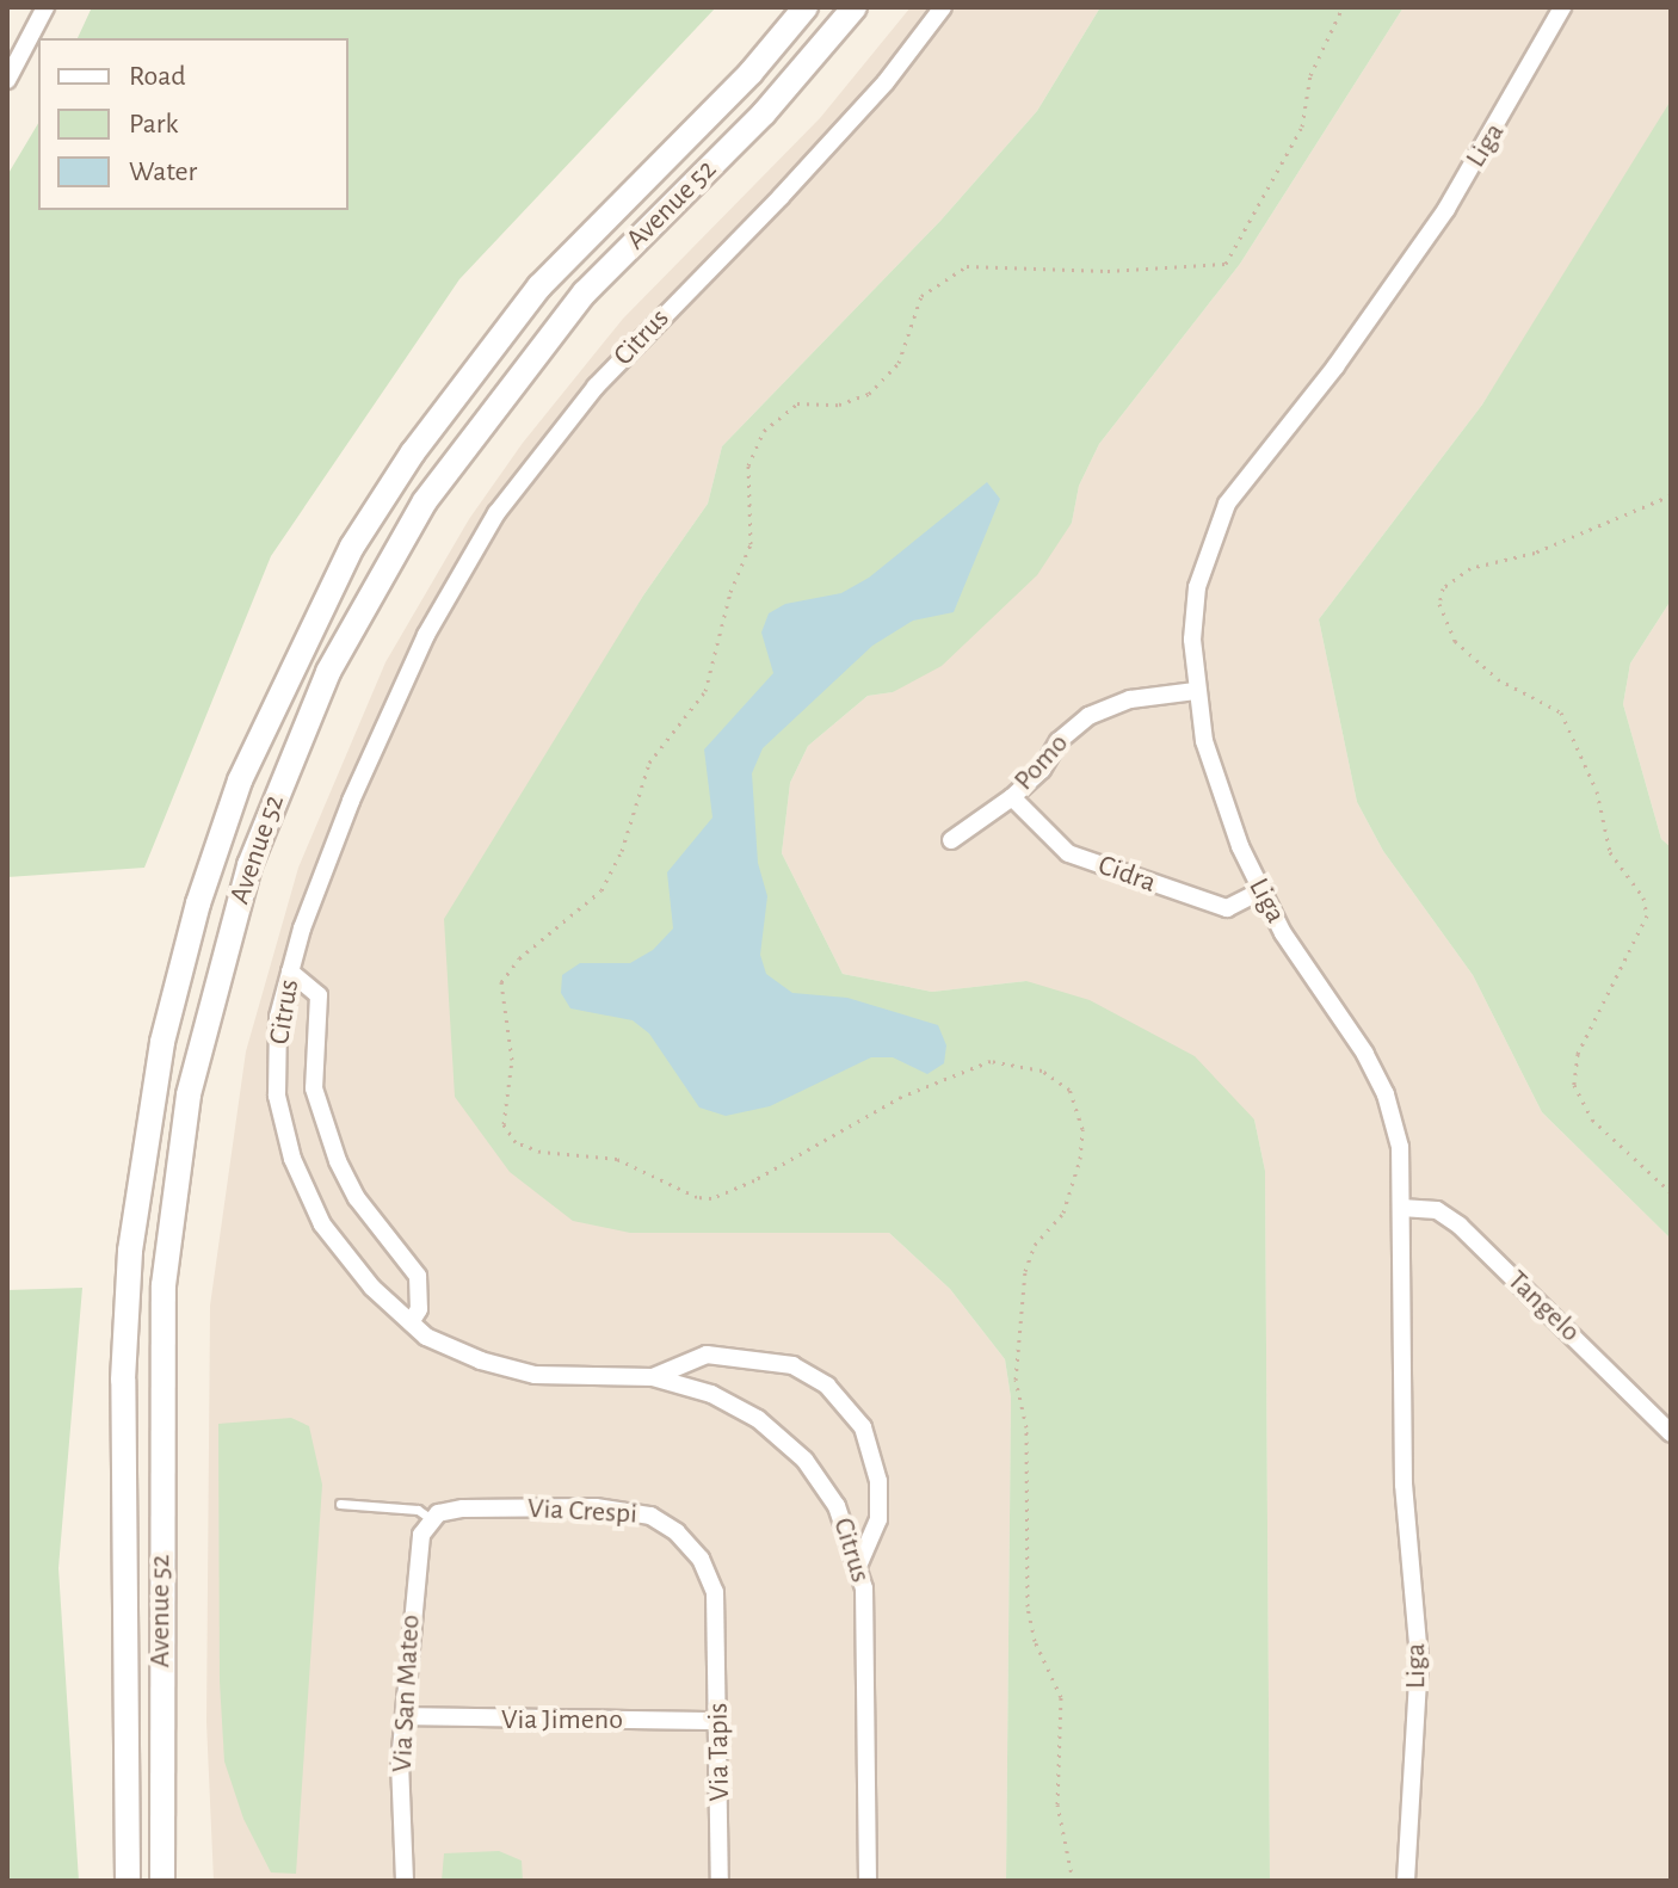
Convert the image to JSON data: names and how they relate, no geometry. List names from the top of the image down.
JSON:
{
  "streets": {
    "main road": ["Avenue 52"],
    "street": [
      "Liga",
      "Citrus",
      "Pomo",
      "Cidra",
      "Tangelo",
      "Via Crespi",
      "Via San Mateo",
      "Via Jimeno",
      "Via Tapis"
    ]
  },
  "crossings": [
    ["Liga", "Pomo"],
    ["Liga", "Cidra"],
    ["Liga", "Tangelo"],
    ["Pomo", "Cidra"],
    ["Via Crespi", "Via San Mateo"],
    ["Via Crespi", "Via Tapis"],
    ["Via San Mateo", "Via Jimeno"],
    ["Via Jimeno", "Via Tapis"]
  ],
  "legend": ["Road", "Park", "Water"]
}
